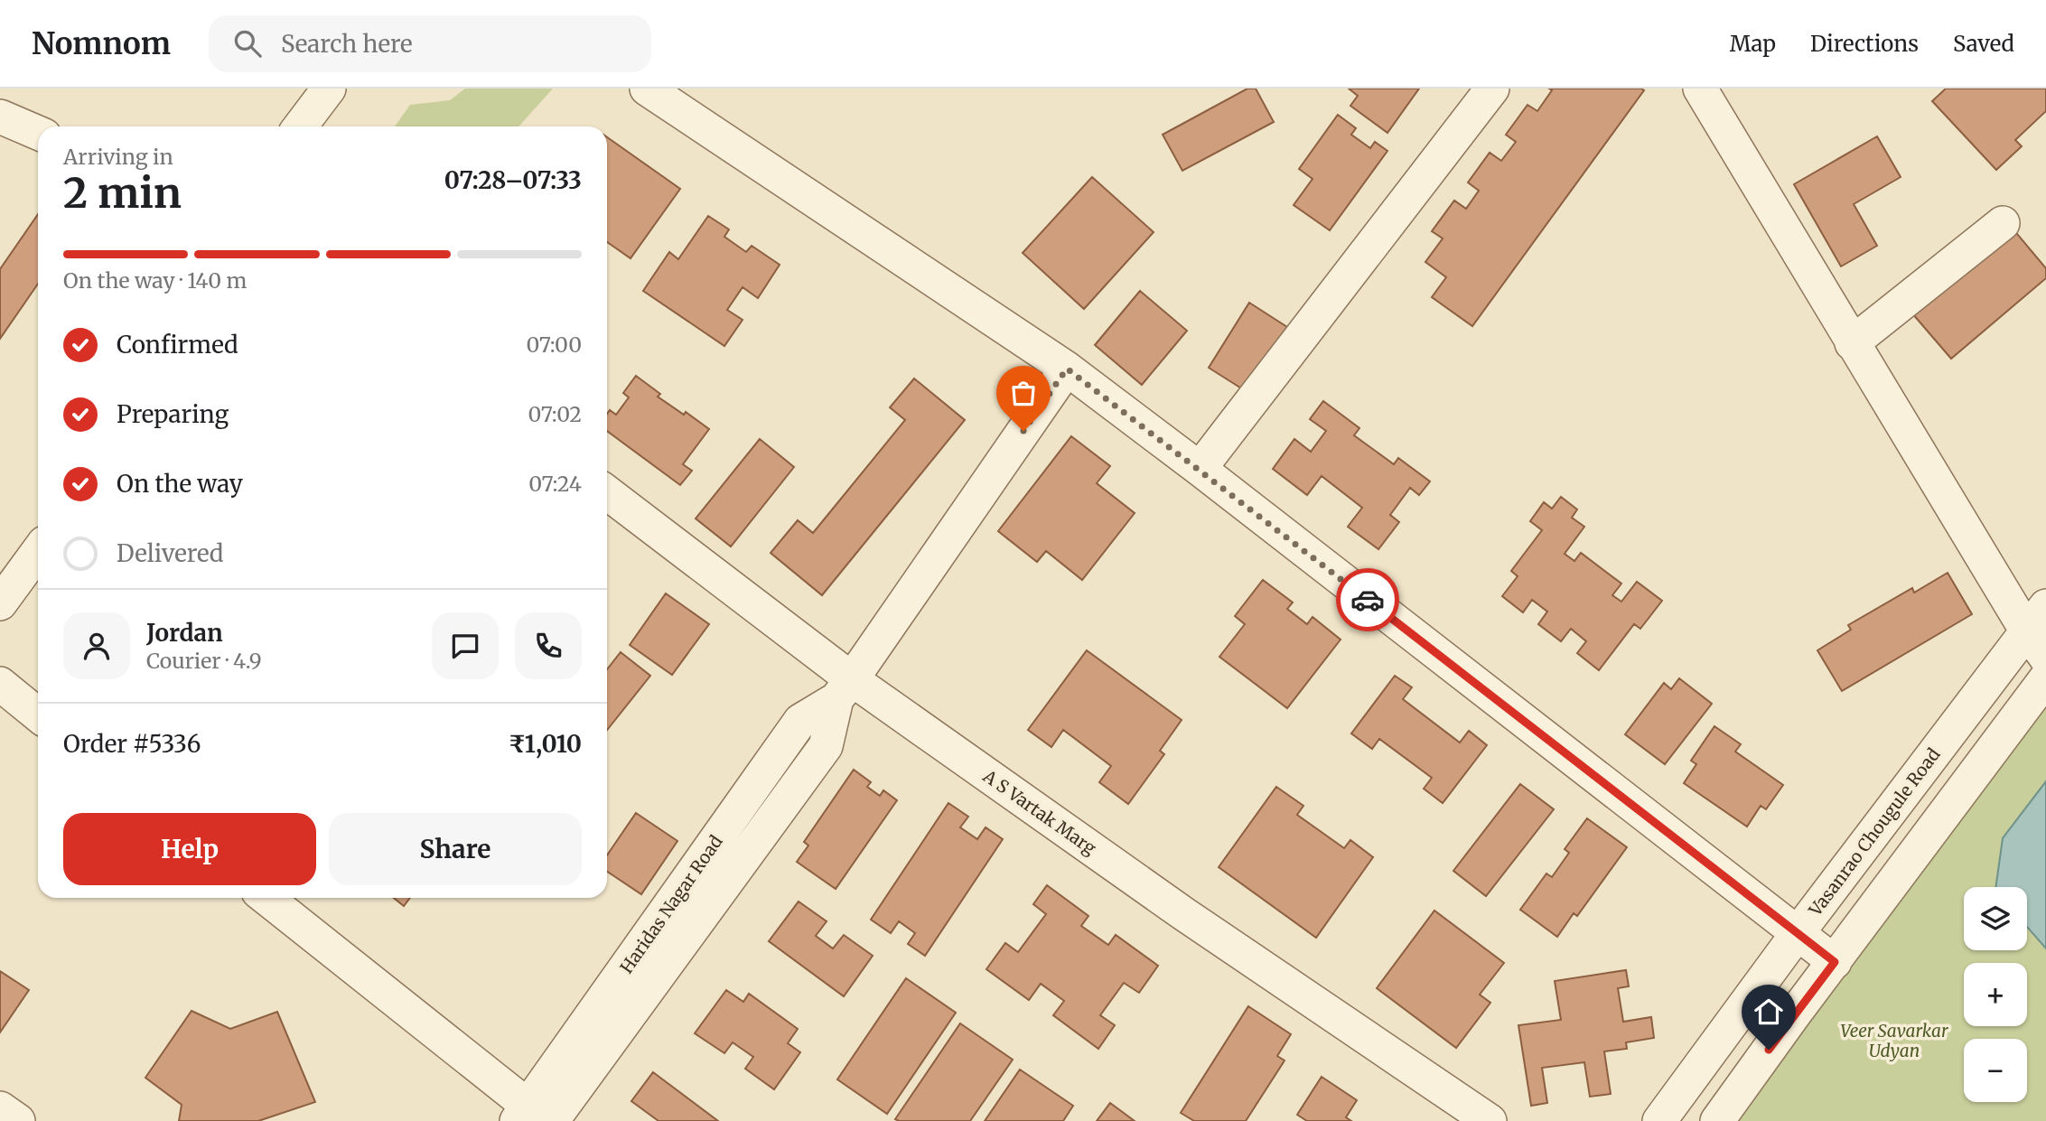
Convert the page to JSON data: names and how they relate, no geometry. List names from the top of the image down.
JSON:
{
  "streets": {
    "street": ["A S Vartak Marg", "Vasanrao Chougule Road", "Haridas Nagar Road"]
  },
  "crossings": [
    ["A S Vartak Marg", "Haridas Nagar Road"]
  ],
  "parks": ["Veer Savarkar Udyan"],
  "page": {
    "header": "Nomnom",
    "search": "Search here",
    "nav": ["Map", "Directions", "Saved"],
    "heading": ["2 min", "Arriving in", "07:28–07:33"],
    "panel": [
      "Jordan",
      "Courier · 4.9",
      "Order #5336",
      "₹1,010"
    ],
    "bar": "On the way · 140 m",
    "list": [
      ["Confirmed", "07:00"],
      ["Preparing", "07:02"],
      ["On the way", "07:24"],
      "Delivered"
    ],
    "buttons": ["Help", "Share"],
    "map_buttons": ["+", "−"]
  }
}
